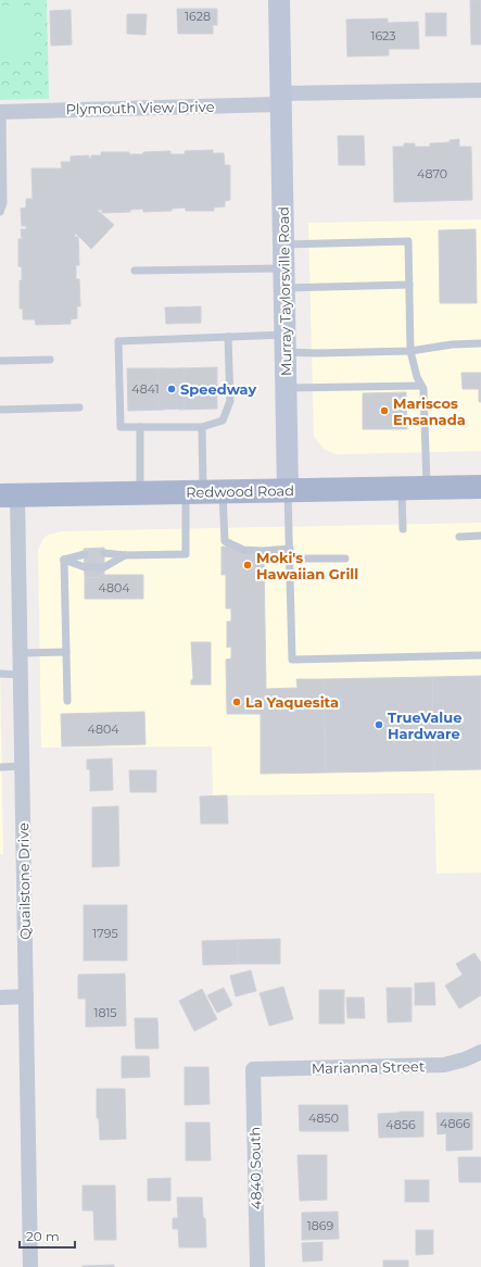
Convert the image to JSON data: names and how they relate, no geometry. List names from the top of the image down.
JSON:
{
  "streets": {
    "main road": ["Redwood Road"],
    "street": [
      "Plymouth View Drive",
      "Murray Taylorsville Road",
      "Quailstone Drive",
      "Marianna Street",
      "4840 South"
    ]
  },
  "crossings": [
    ["Plymouth View Drive", "Murray Taylorsville Road"],
    ["Murray Taylorsville Road", "Redwood Road"],
    ["Redwood Road", "Quailstone Drive"],
    ["Marianna Street", "4840 South"]
  ],
  "places": [
    "Speedway",
    "Mariscos Ensanada",
    "Moki's Hawaiian Grill",
    "La Yaquesita",
    "TrueValue Hardware"
  ],
  "house_numbers": [
    "1628",
    "1623",
    "4870",
    "4841",
    "4804",
    "4804",
    "1795",
    "1815",
    "4850",
    "4866",
    "4856",
    "1869"
  ],
  "scale_bar": "20 m"
}
